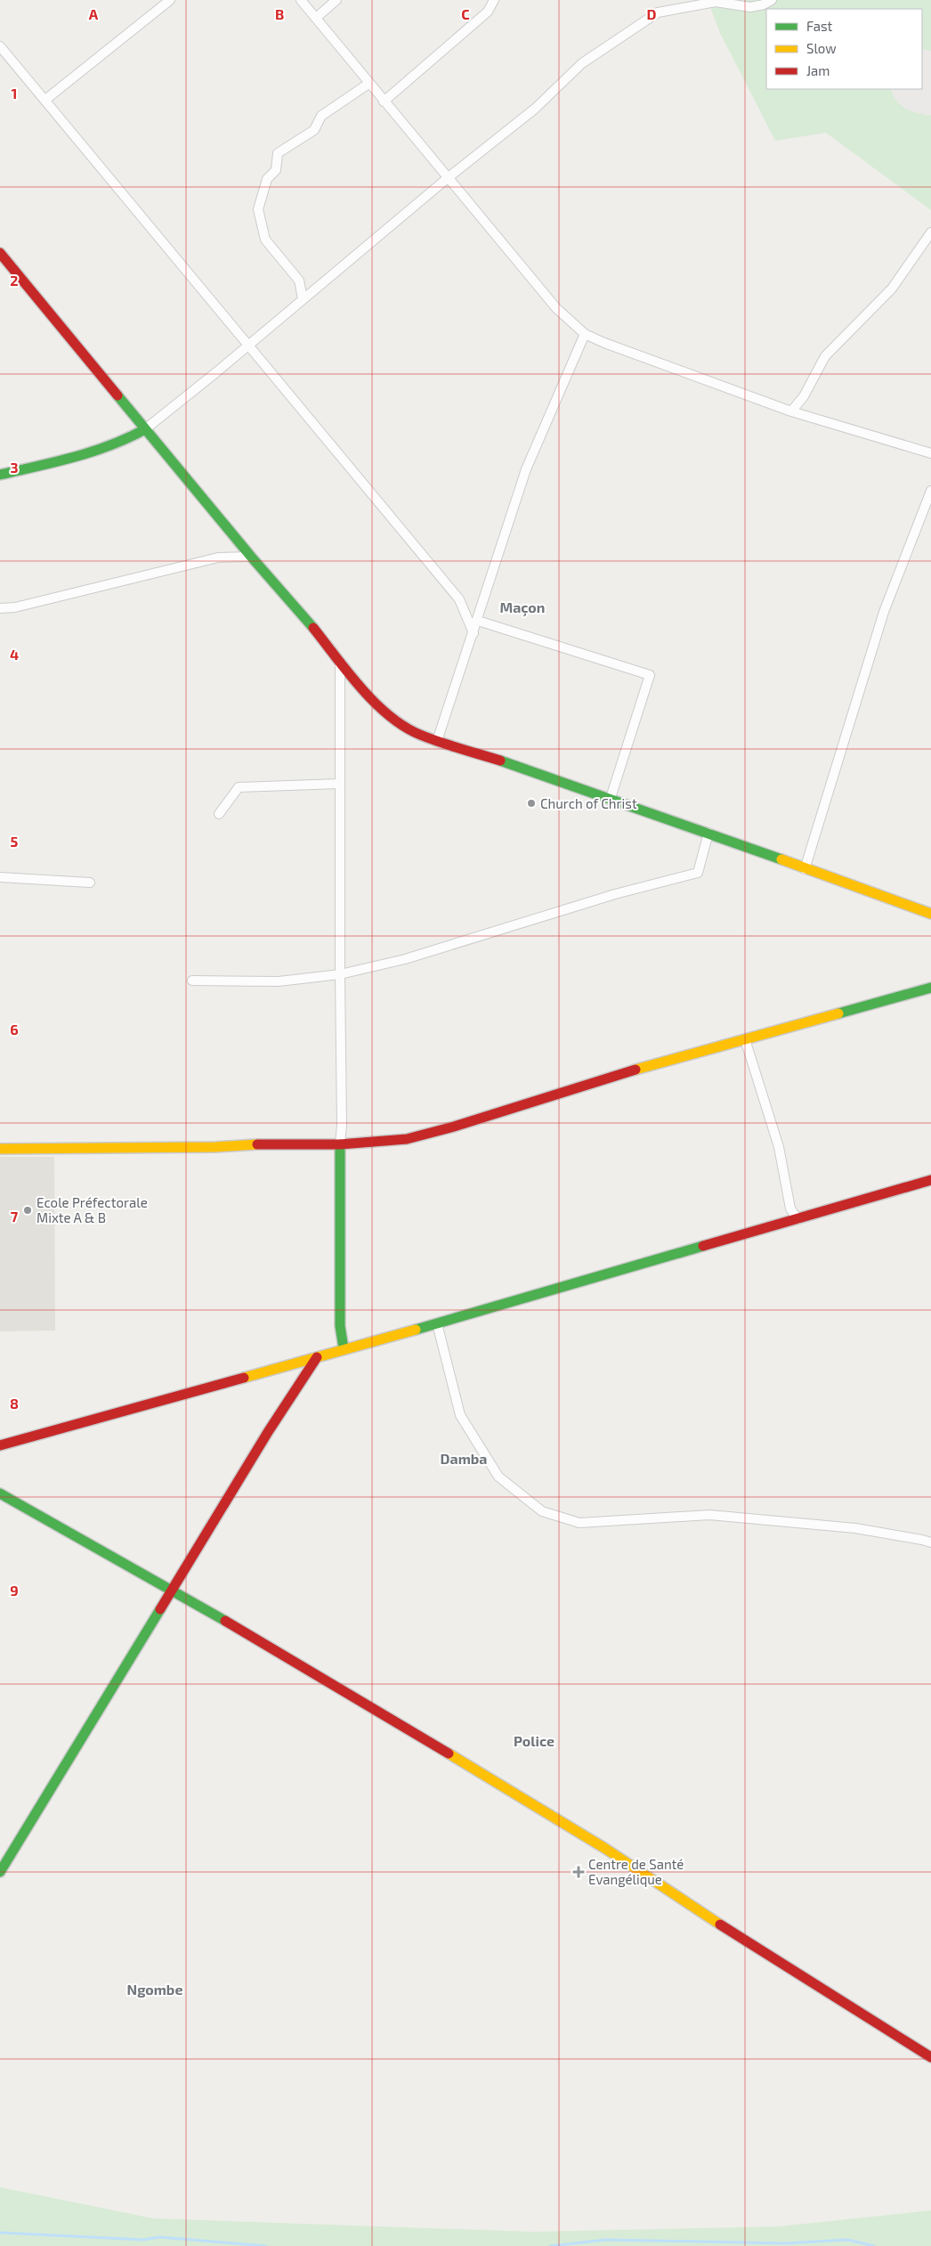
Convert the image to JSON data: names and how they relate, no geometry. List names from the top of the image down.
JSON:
{
  "districts": [
    "Maçon",
    "Damba",
    "Police",
    "Ngombe"
  ],
  "places": {
    "other": ["Church of Christ", "Ecole Préfectorale Mixte A & B"],
    "health": ["Centre de Santé Evangélique"]
  },
  "legend": ["Fast", "Slow", "Jam"],
  "grid": {
    "columns": [
      "A",
      "B",
      "C",
      "D"
    ],
    "rows": [
      "1",
      "2",
      "3",
      "4",
      "5",
      "6",
      "7",
      "8",
      "9"
    ]
  }
}
